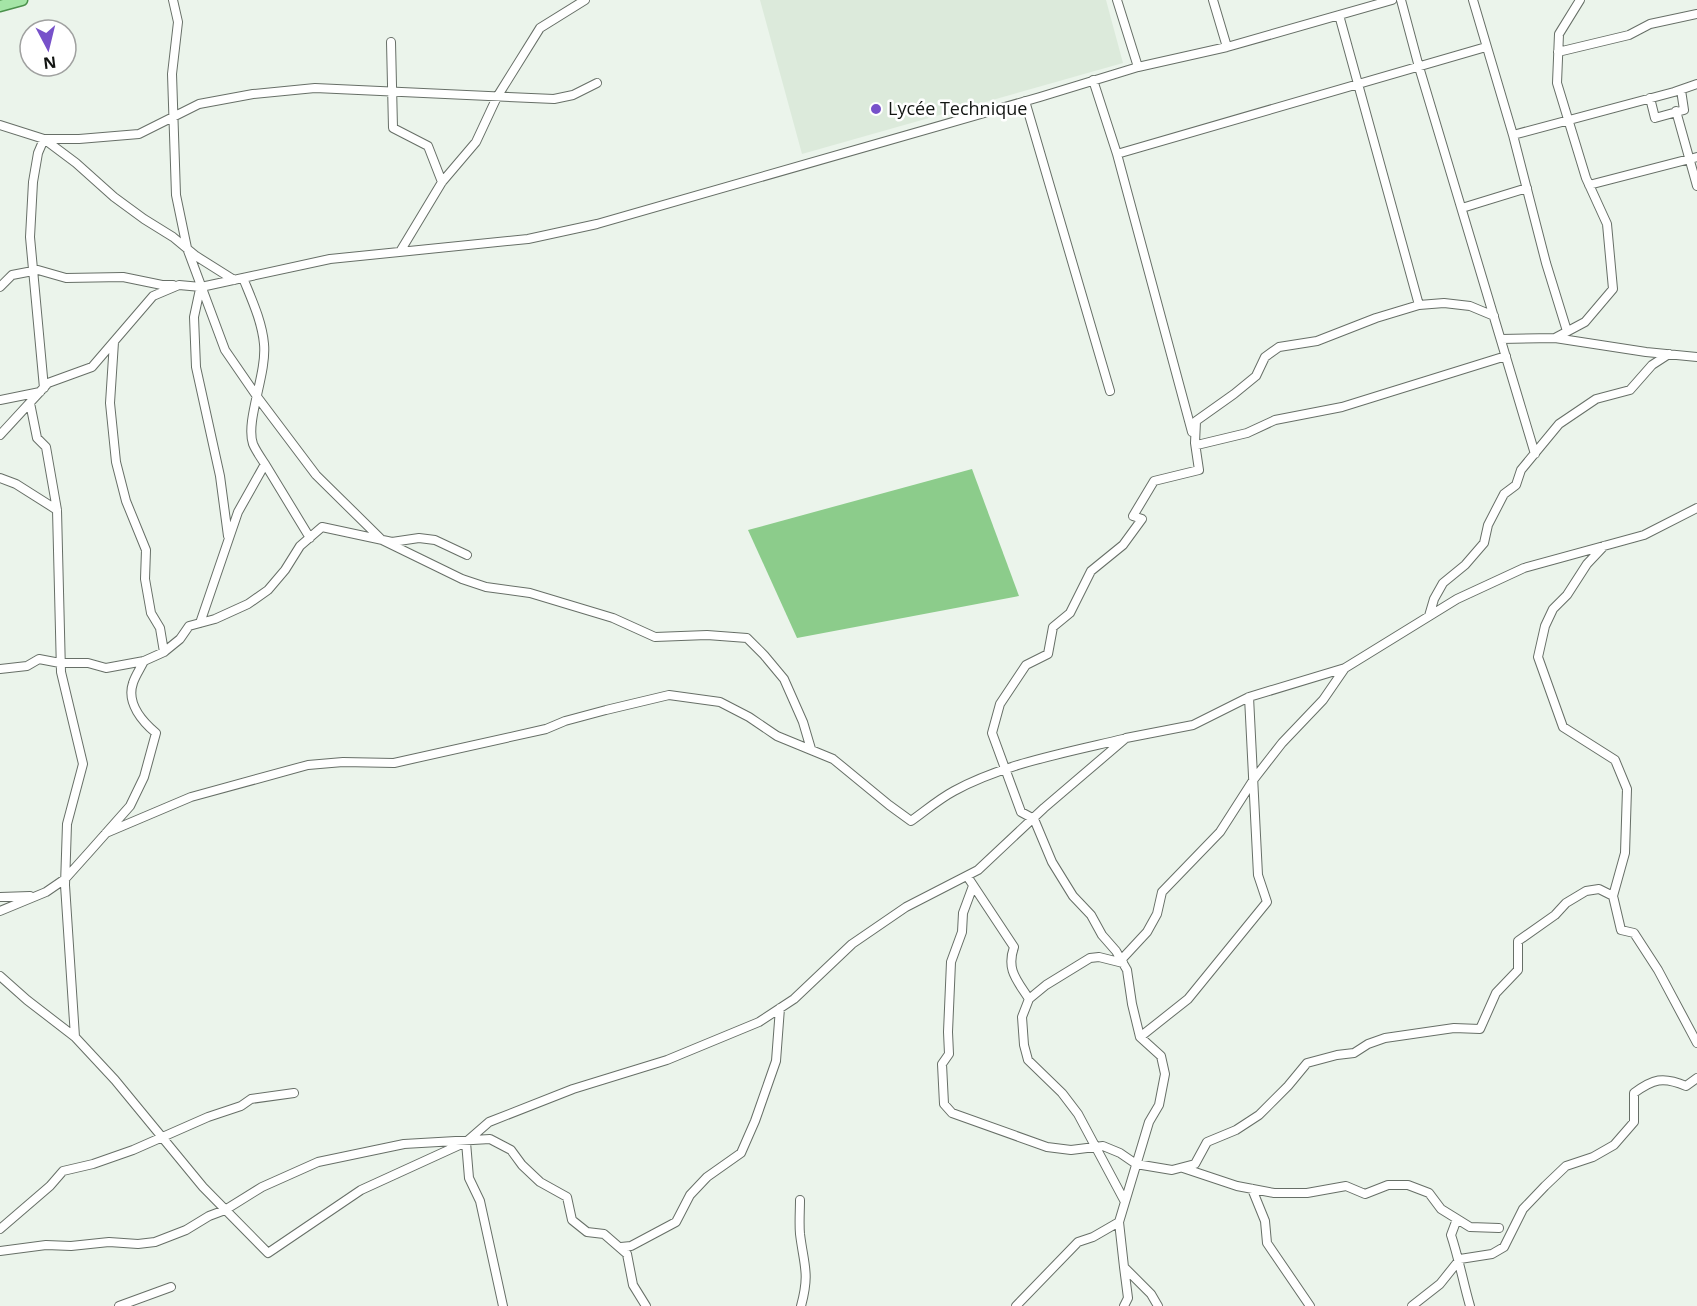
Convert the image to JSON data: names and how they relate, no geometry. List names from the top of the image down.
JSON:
{
  "places": ["Lycée Technique"],
  "north": "bottom"
}
